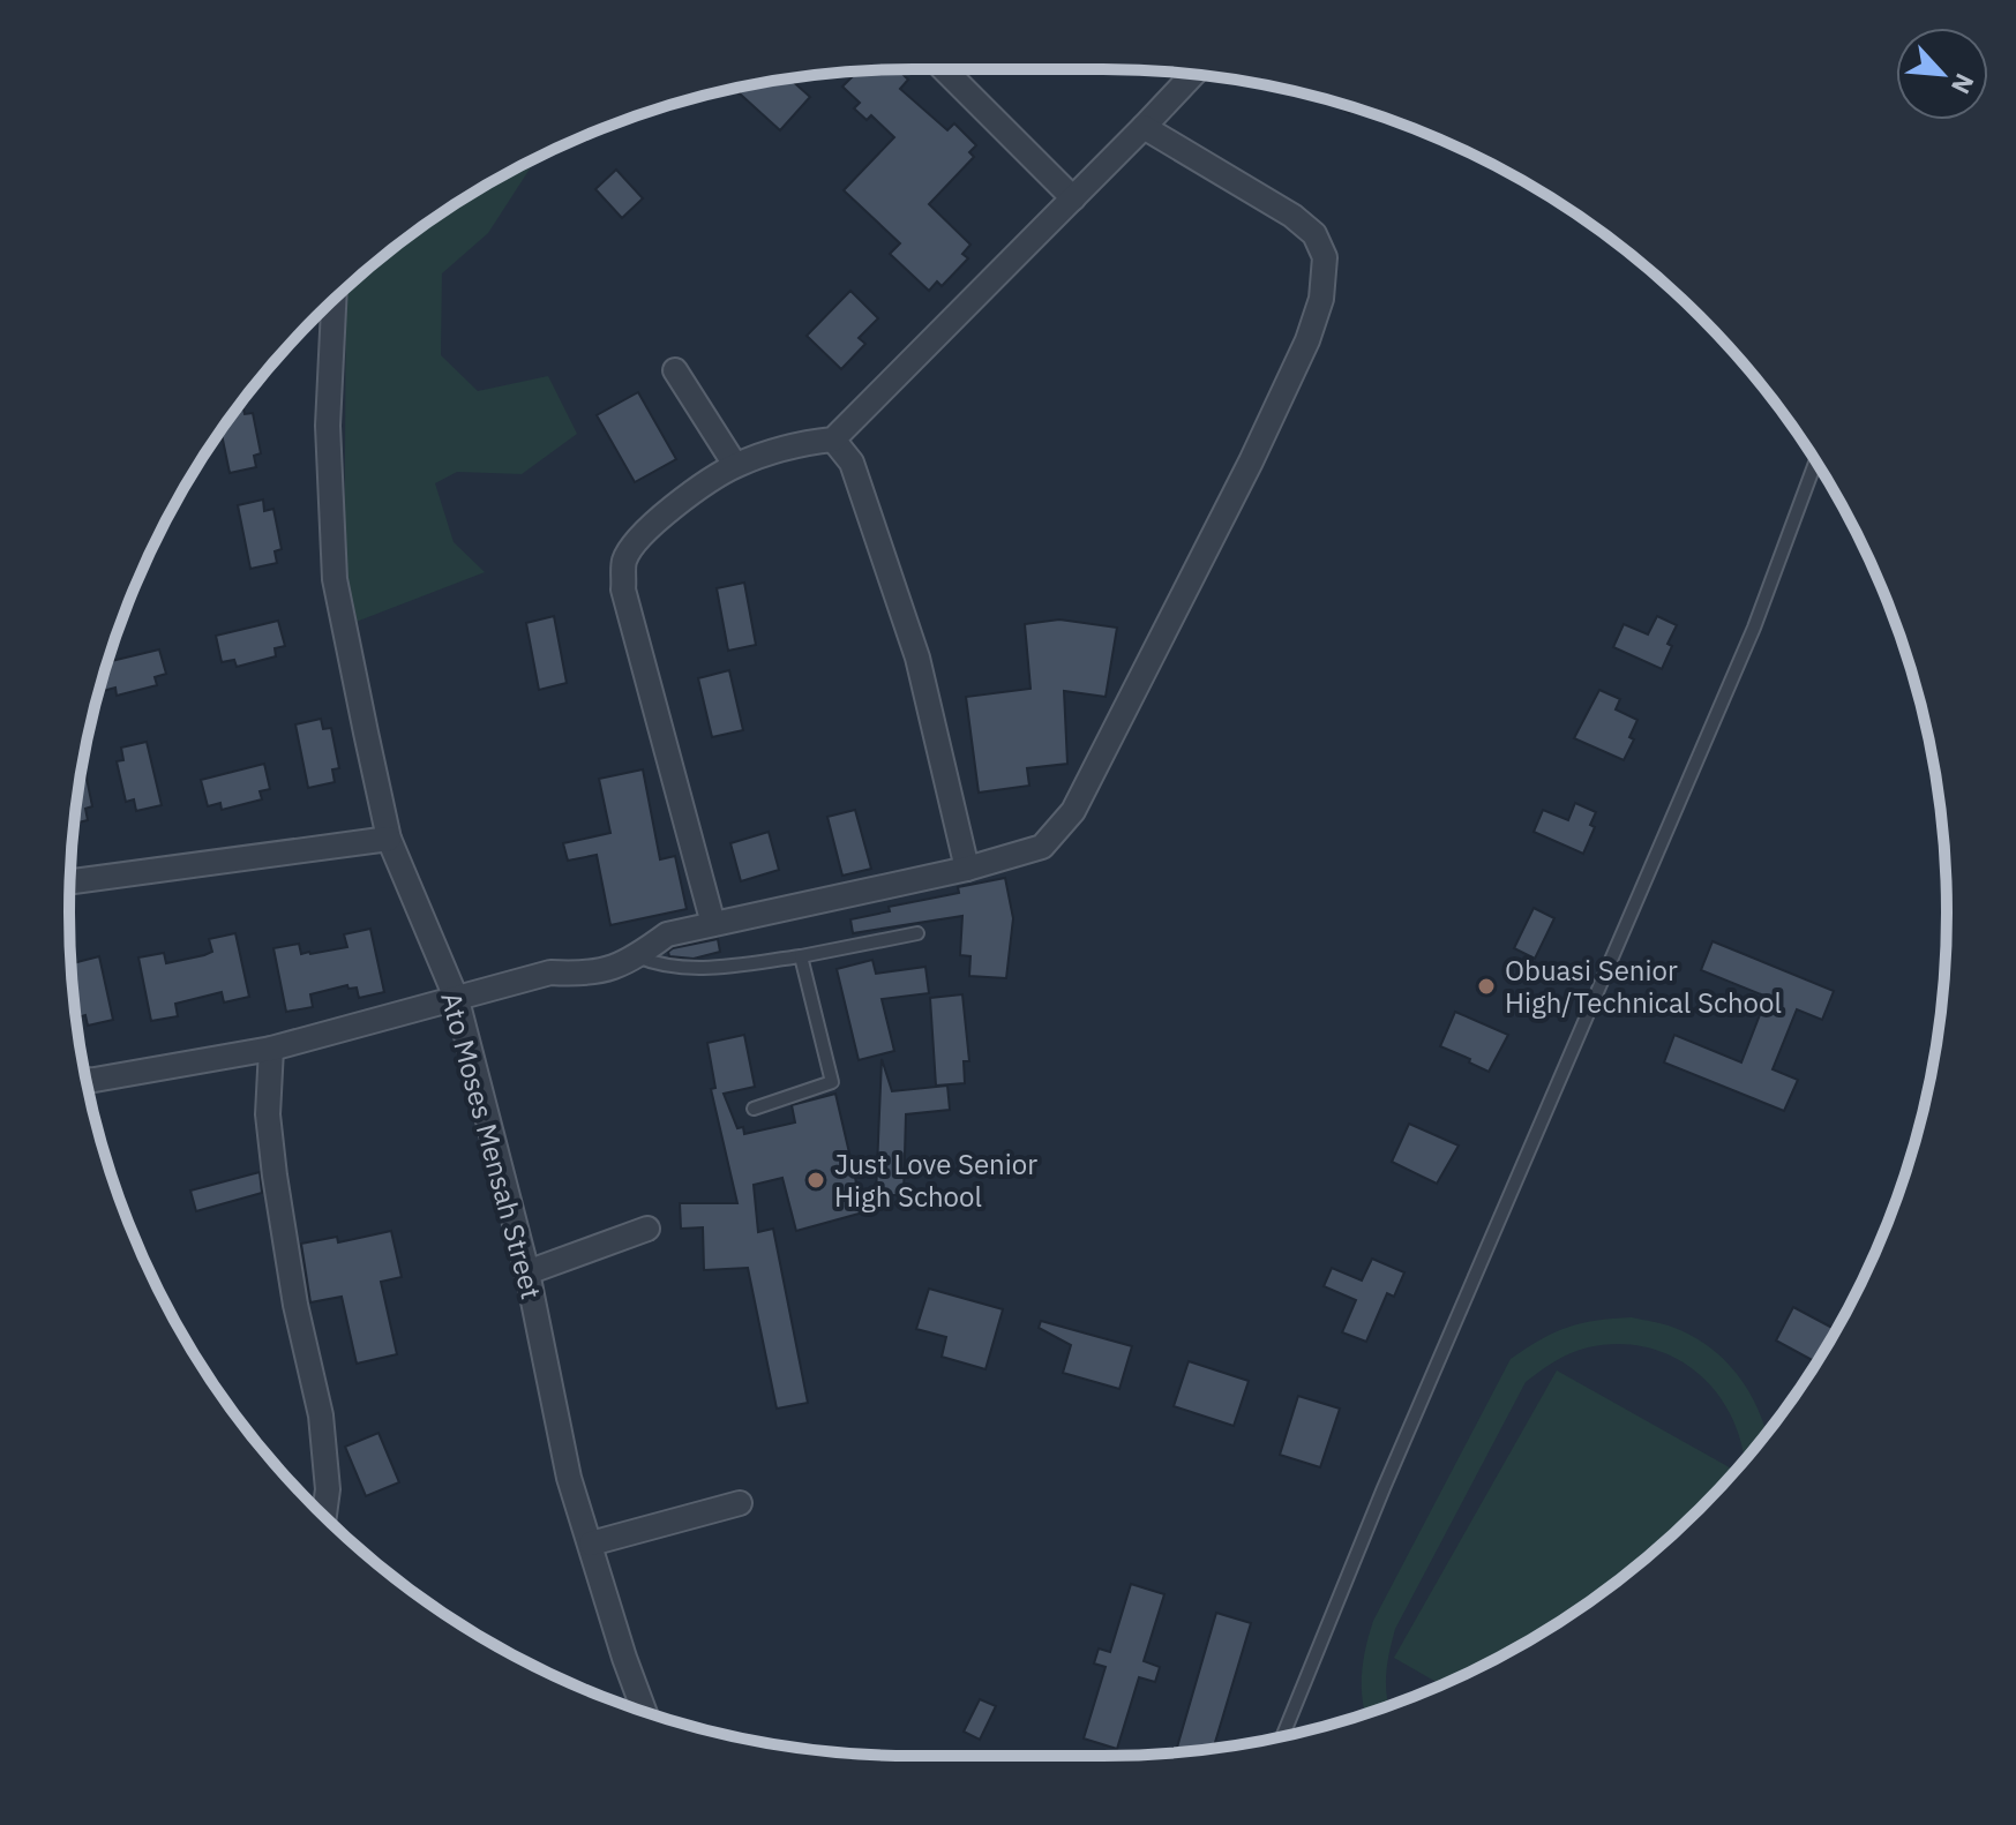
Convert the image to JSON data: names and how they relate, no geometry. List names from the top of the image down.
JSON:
{
  "streets": {
    "street": ["Ato Moses Mensah Street"]
  },
  "places": ["Obuasi Senior High/Technical School", "Just Love Senior High School"],
  "north": "bottom right"
}
